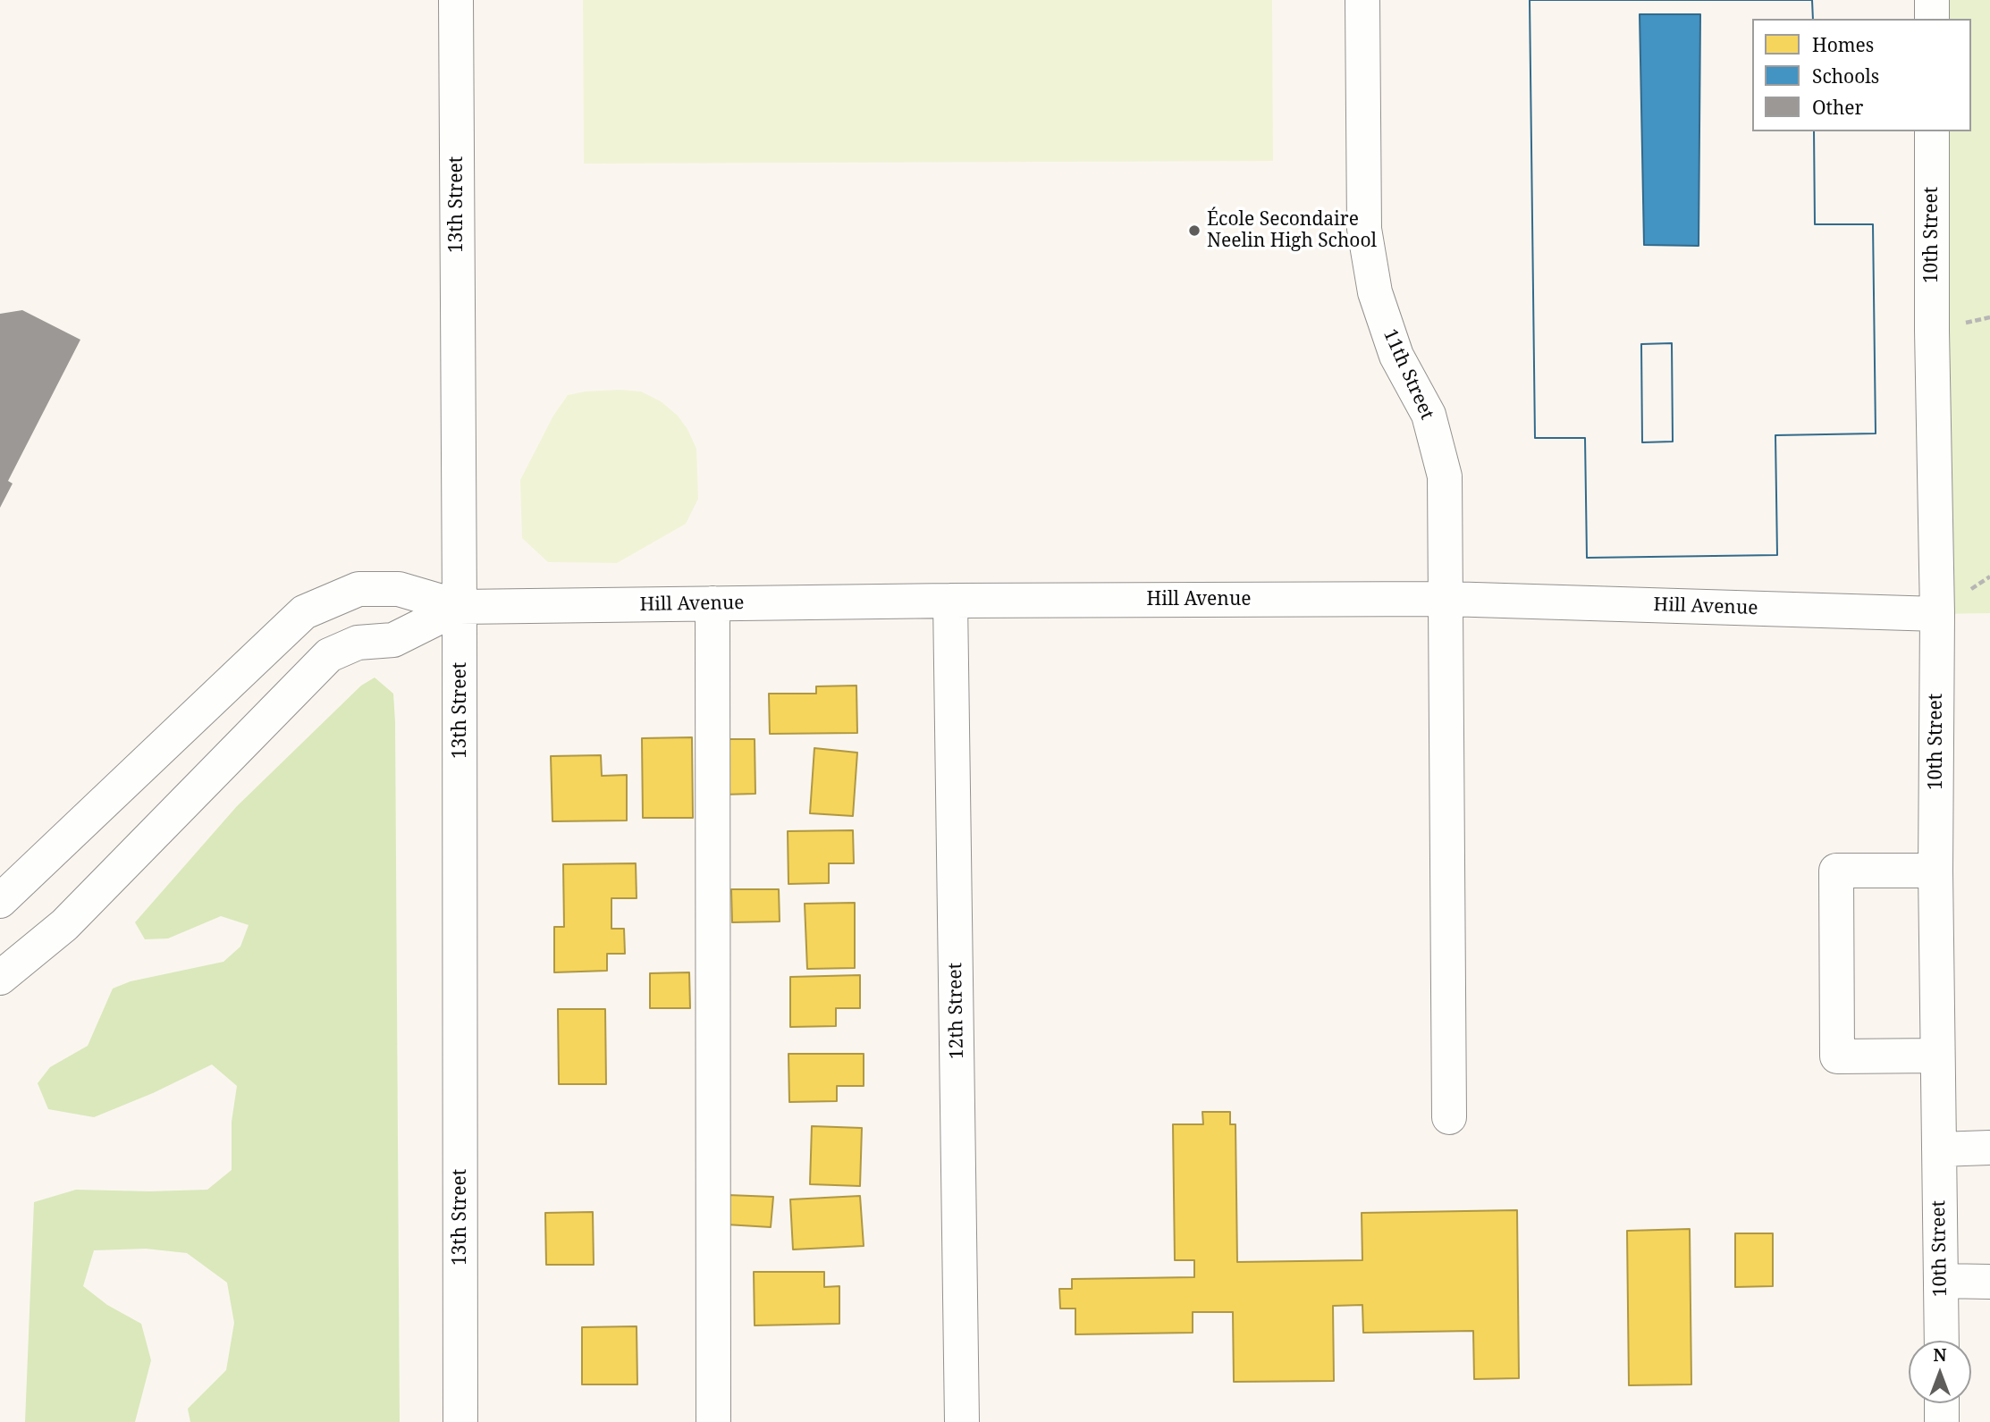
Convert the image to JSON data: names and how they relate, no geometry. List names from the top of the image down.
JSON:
{
  "streets": {
    "street": [
      "13th Street",
      "10th Street",
      "11th Street",
      "Hill Avenue",
      "12th Street"
    ]
  },
  "crossings": [
    ["13th Street", "Hill Avenue"],
    ["10th Street", "Hill Avenue"],
    ["11th Street", "Hill Avenue"],
    ["Hill Avenue", "12th Street"]
  ],
  "places": ["École Secondaire Neelin High School"],
  "legend": ["Homes", "Schools", "Other"],
  "north": "top"
}
